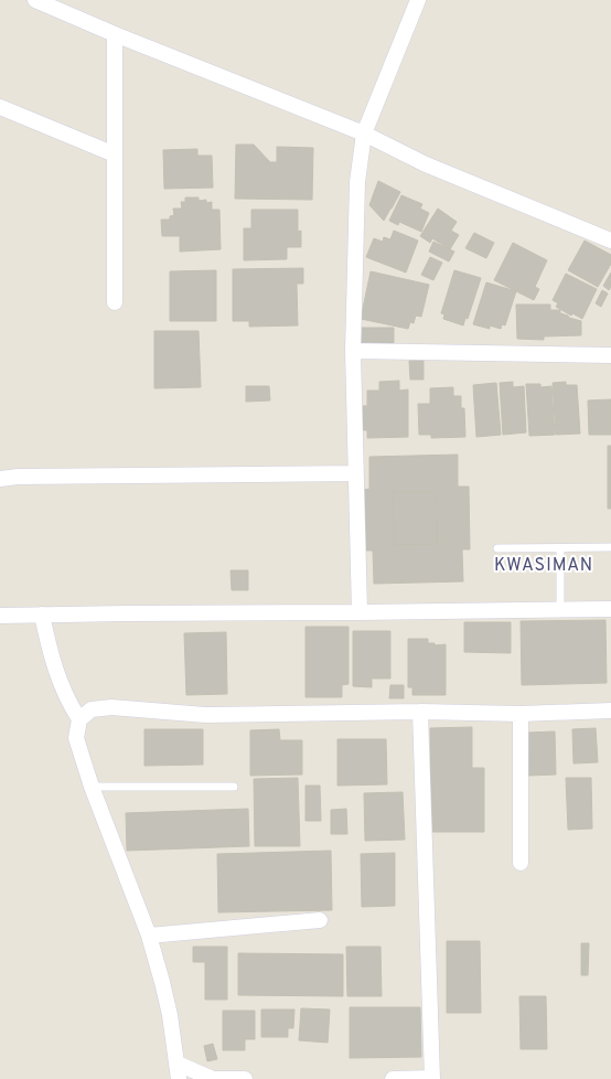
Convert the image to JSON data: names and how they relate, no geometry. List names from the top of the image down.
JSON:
{
  "districts": ["KWASIMAN"]
}
